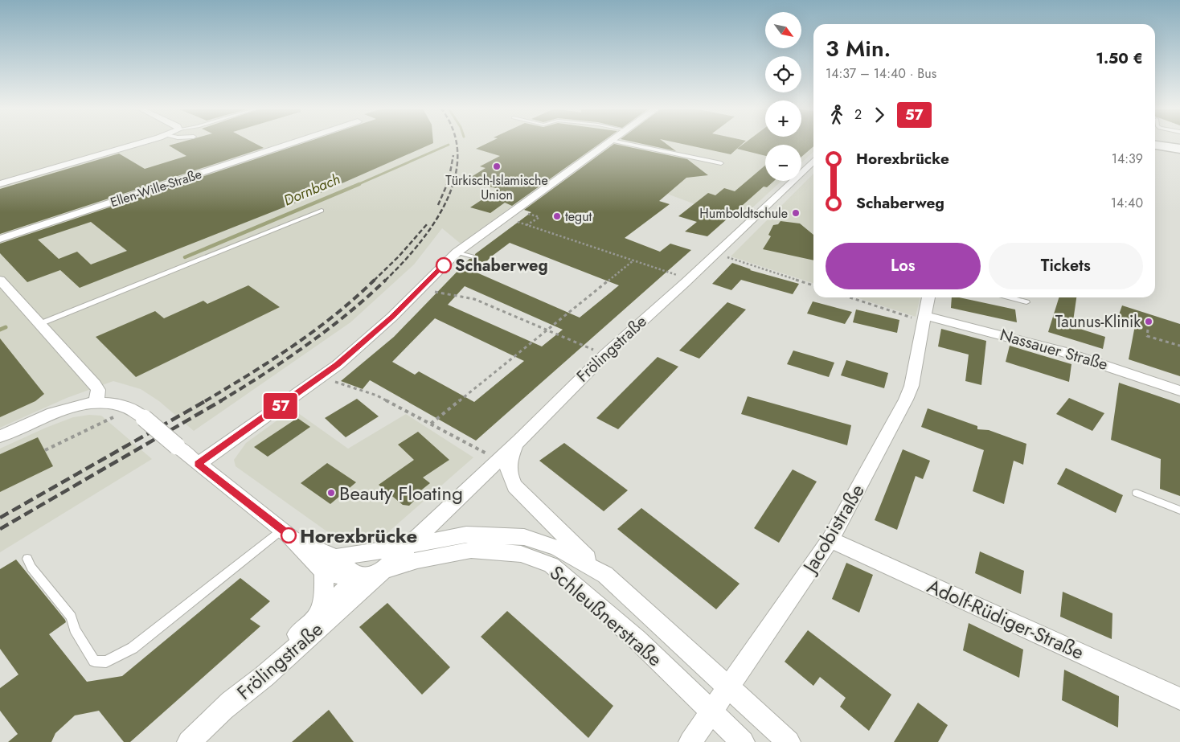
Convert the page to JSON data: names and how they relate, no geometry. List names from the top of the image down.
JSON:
{
  "streets": {
    "street": [
      "Ellen-Wille-Straße",
      "Frölingstraße",
      "Nassauer Straße",
      "Jacobistraße",
      "Schleußnerstraße",
      "Adolf-Rüdiger-Straße"
    ]
  },
  "crossings": [
    ["Frölingstraße", "Schleußnerstraße"],
    ["Nassauer Straße", "Jacobistraße"],
    ["Jacobistraße", "Schleußnerstraße"],
    ["Jacobistraße", "Adolf-Rüdiger-Straße"]
  ],
  "water": ["Dornbach"],
  "places": [
    "Türkisch-Islamische Union",
    "Humboldtschule",
    "tegut",
    "Schaberweg",
    "Taunus-Klinik",
    "Beauty Floating",
    "Horexbrücke"
  ],
  "lines": ["bus line 57"],
  "north": "bottom right",
  "page": {
    "on_map": "57",
    "map_buttons": ["+", "−"],
    "heading": ["3 Min.", "14:37 – 14:40 · Bus", "1.50 €"],
    "legs": ["2", "57"],
    "list": [
      {
        "name": "Horexbrücke",
        "value": "14:39"
      },
      {
        "name": "Schaberweg",
        "value": "14:40"
      }
    ],
    "buttons": ["Los", "Tickets"]
  }
}
